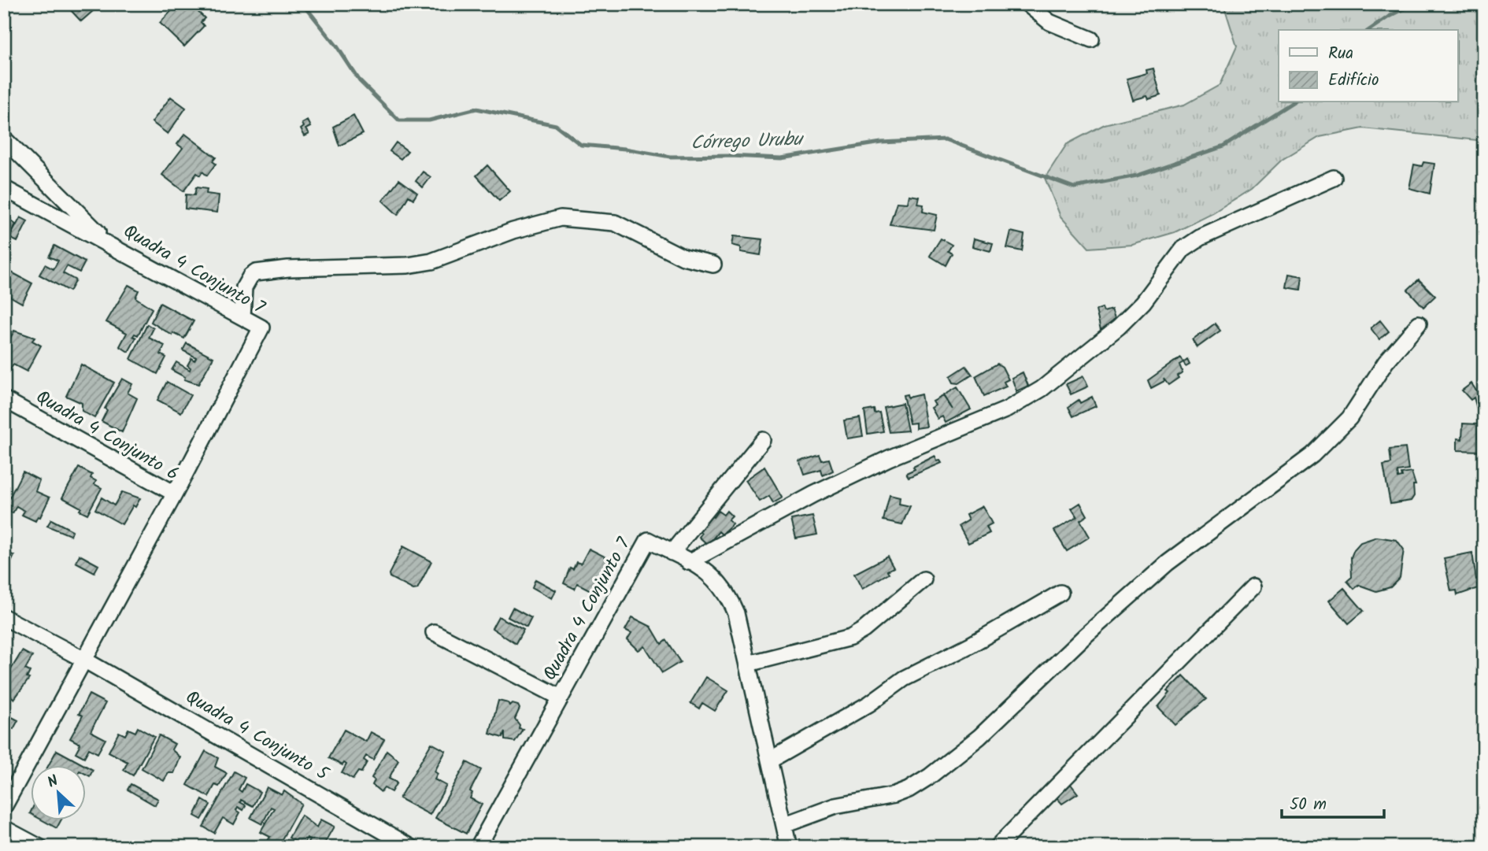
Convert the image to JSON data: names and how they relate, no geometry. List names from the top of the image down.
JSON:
{
  "streets": {
    "street": ["Quadra 4 Conjunto 7", "Quadra 4 Conjunto 6", "Quadra 4 Conjunto 5"]
  },
  "crossings": [
    ["Quadra 4 Conjunto 7", "Quadra 4 Conjunto 6"],
    ["Quadra 4 Conjunto 6", "Quadra 4 Conjunto 5"]
  ],
  "water": ["Córrego Urubu"],
  "legend": ["Rua", "Edifício"],
  "scale_bar": "50 m",
  "north": "top left"
}
